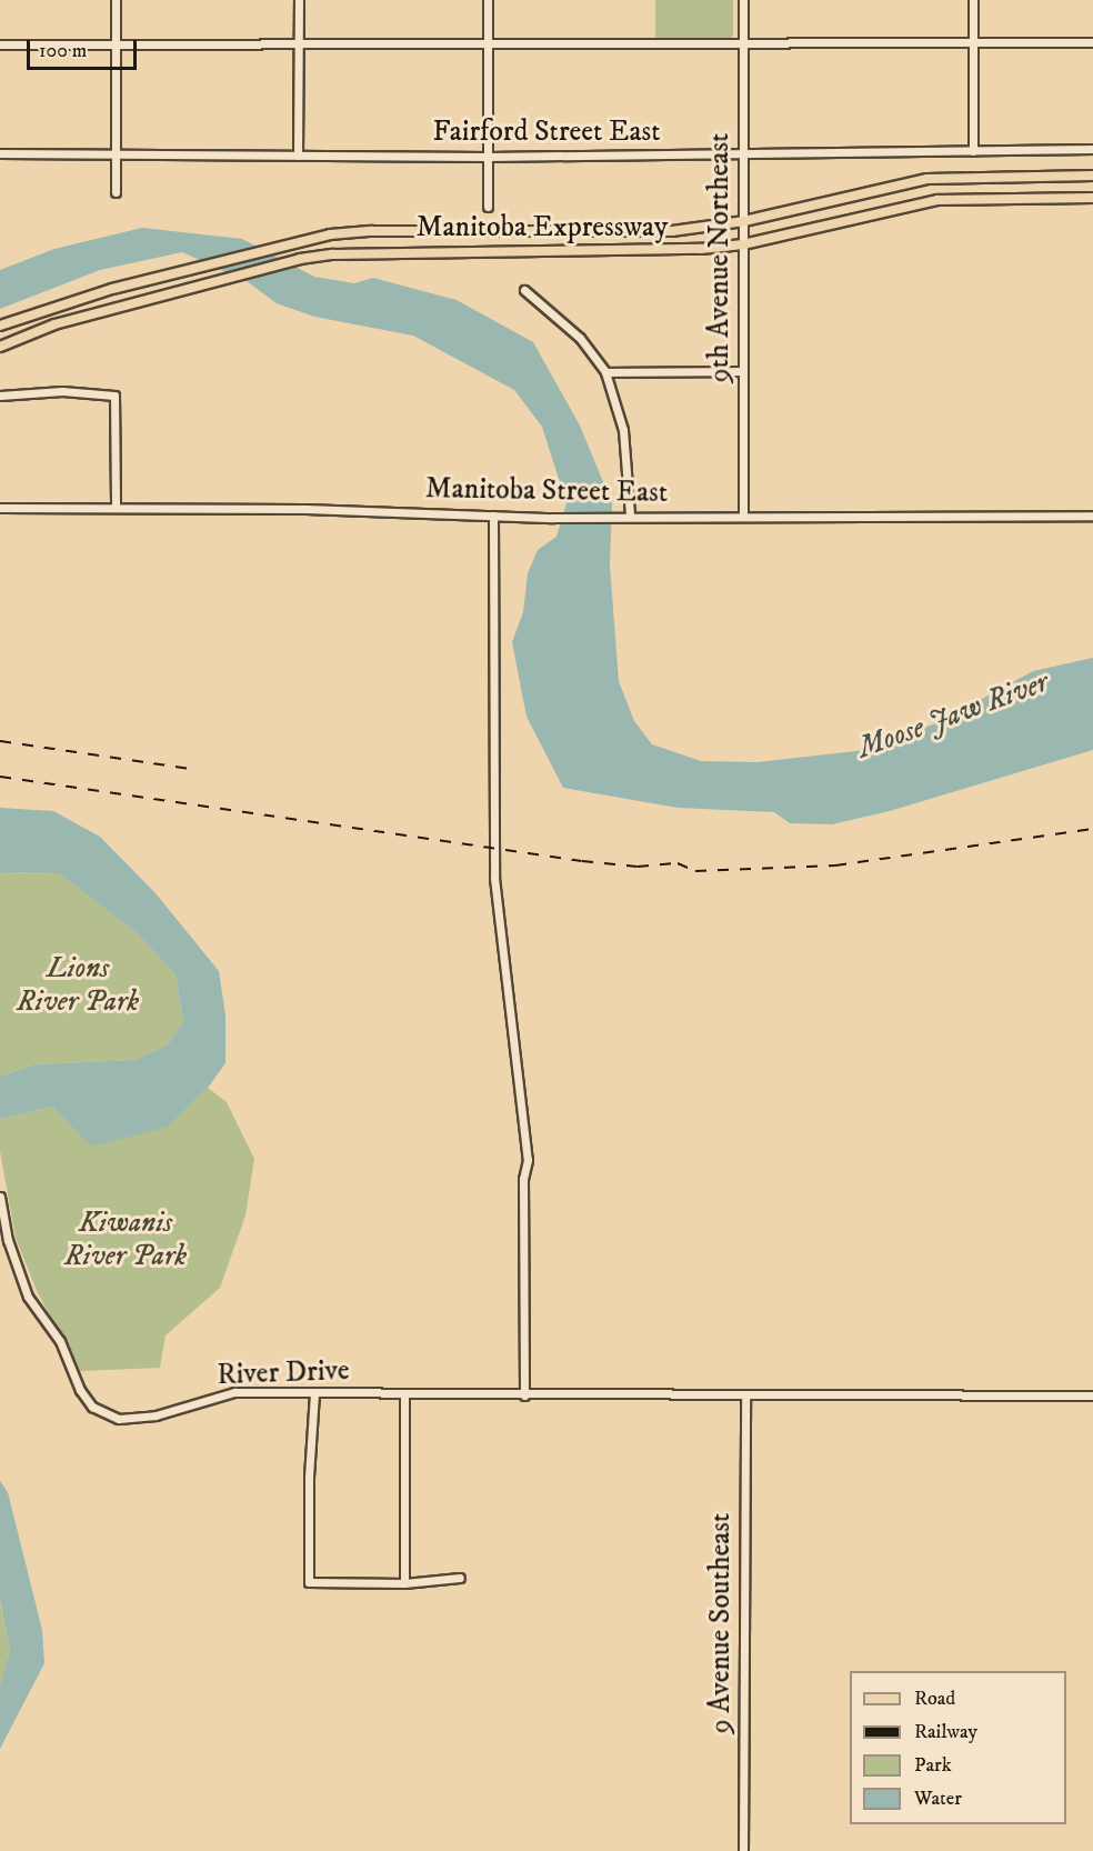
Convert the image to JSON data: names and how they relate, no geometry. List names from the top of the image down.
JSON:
{
  "streets": {
    "main road": ["Manitoba Expressway"],
    "street": [
      "Fairford Street East",
      "9th Avenue Northeast",
      "Manitoba Street East",
      "River Drive",
      "9 Avenue Southeast"
    ]
  },
  "crossings": [
    ["Fairford Street East", "9th Avenue Northeast"],
    ["Manitoba Expressway", "9th Avenue Northeast"],
    ["9th Avenue Northeast", "Manitoba Street East"],
    ["River Drive", "9 Avenue Southeast"]
  ],
  "water": ["Moose Jaw River"],
  "parks": ["Lions River Park", "Kiwanis River Park"],
  "legend": [
    "Road",
    "Railway",
    "Park",
    "Water"
  ],
  "scale_bar": "100 m"
}
